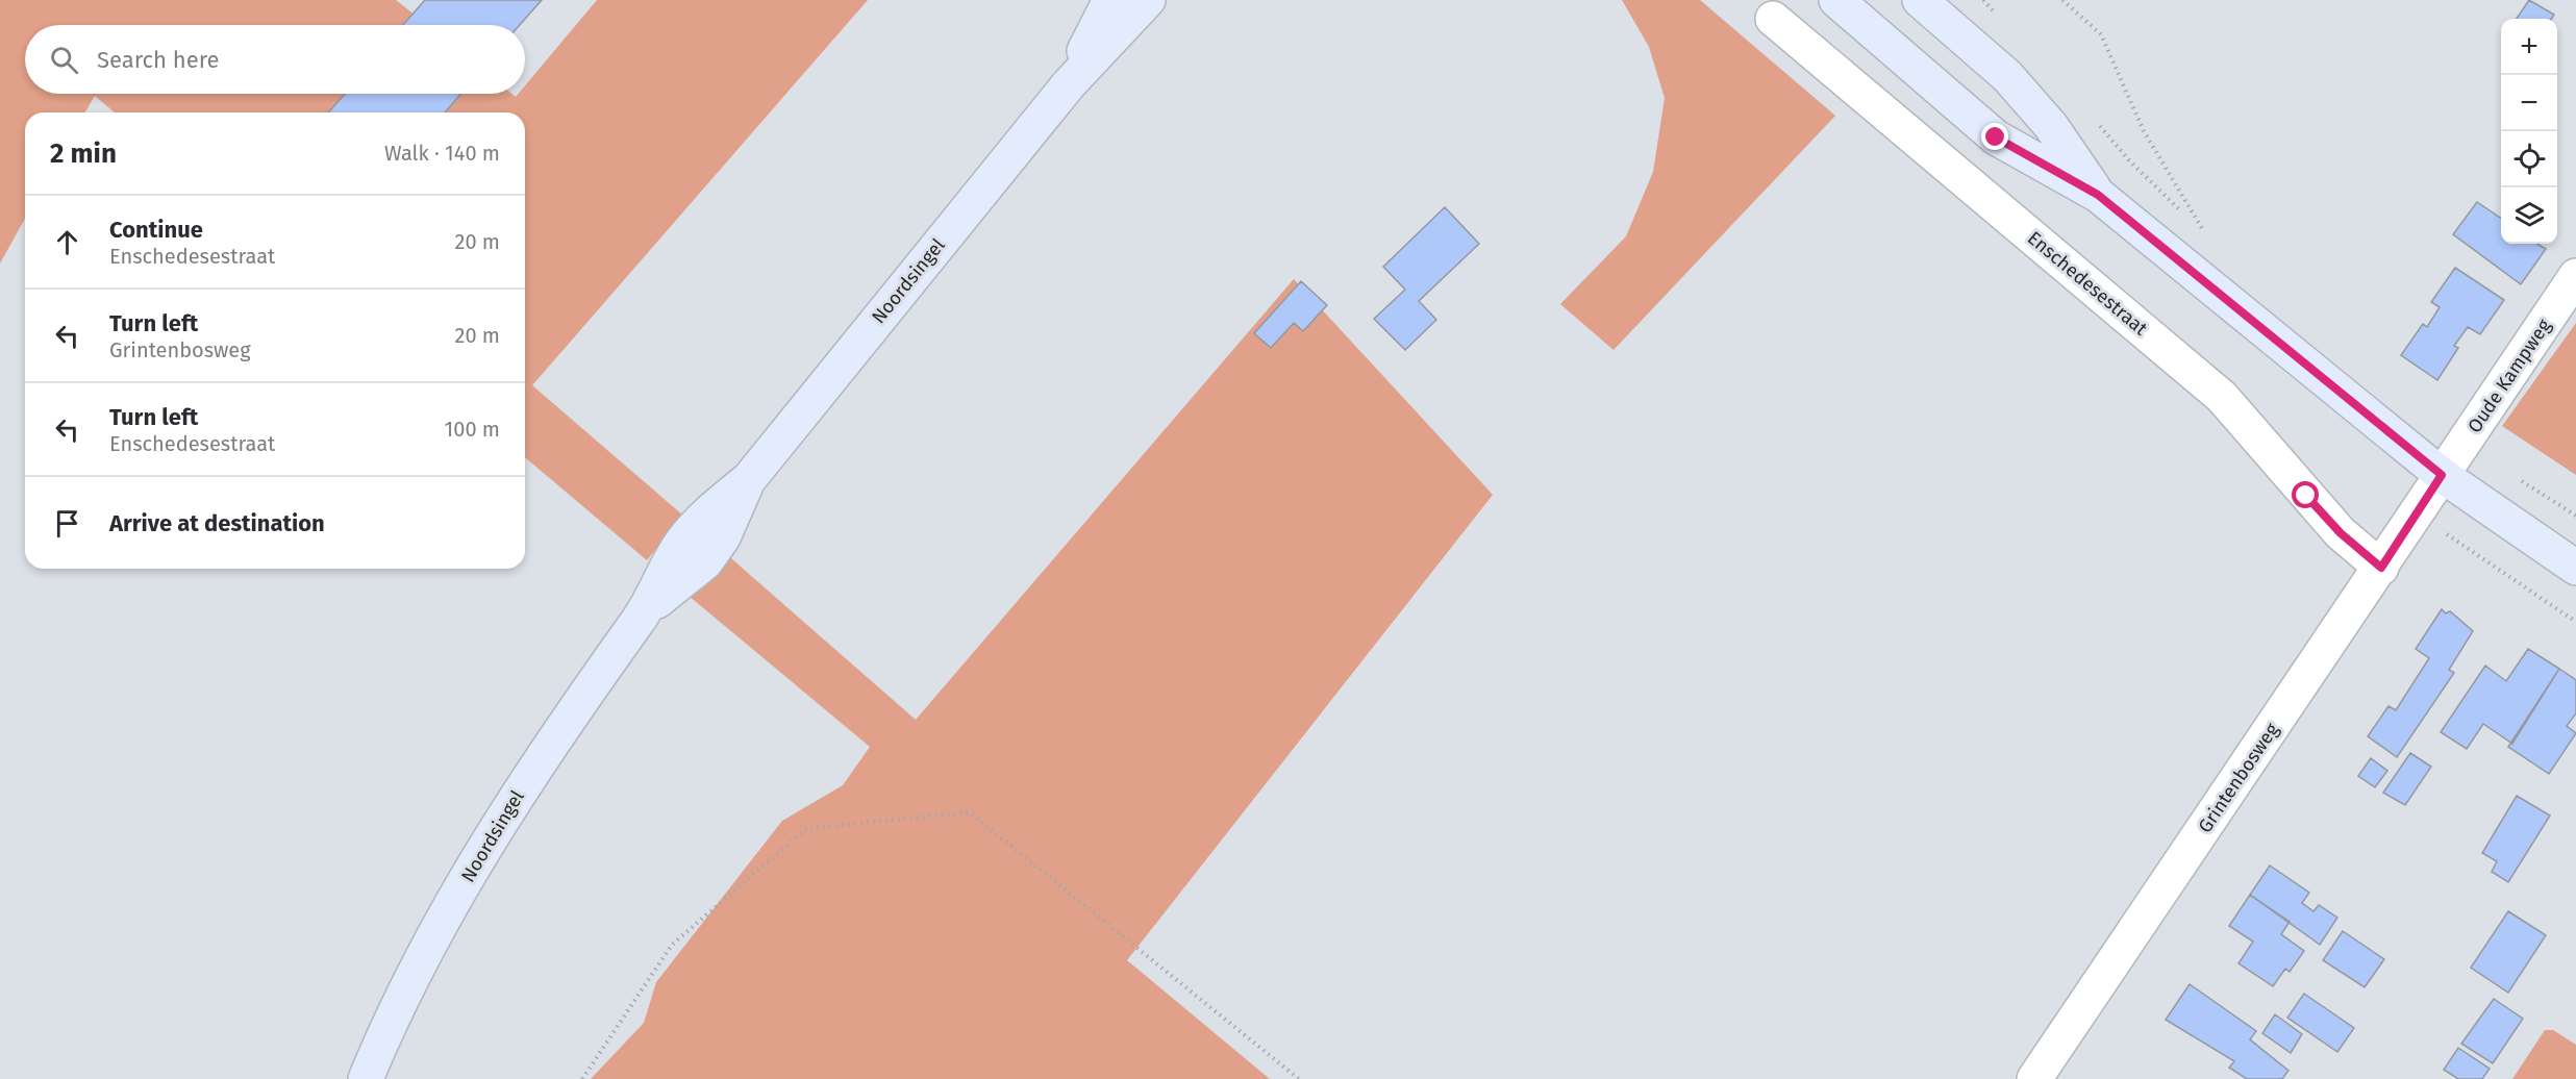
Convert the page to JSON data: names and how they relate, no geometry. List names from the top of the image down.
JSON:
{
  "streets": {
    "main road": ["Noordsingel"],
    "street": ["Enschedesestraat", "Oude Kampweg", "Grintenbosweg"]
  },
  "crossings": [
    ["Enschedesestraat", "Grintenbosweg"],
    ["Oude Kampweg", "Grintenbosweg"]
  ],
  "page": {
    "map_buttons": ["+", "−"],
    "search": "Search here",
    "heading": ["2 min", "Walk · 140 m"],
    "list": [
      ["Continue", "Enschedesestraat", "20 m"],
      ["Turn left", "Grintenbosweg", "20 m"],
      ["Turn left", "Enschedesestraat", "100 m"],
      "Arrive at destination"
    ]
  }
}
